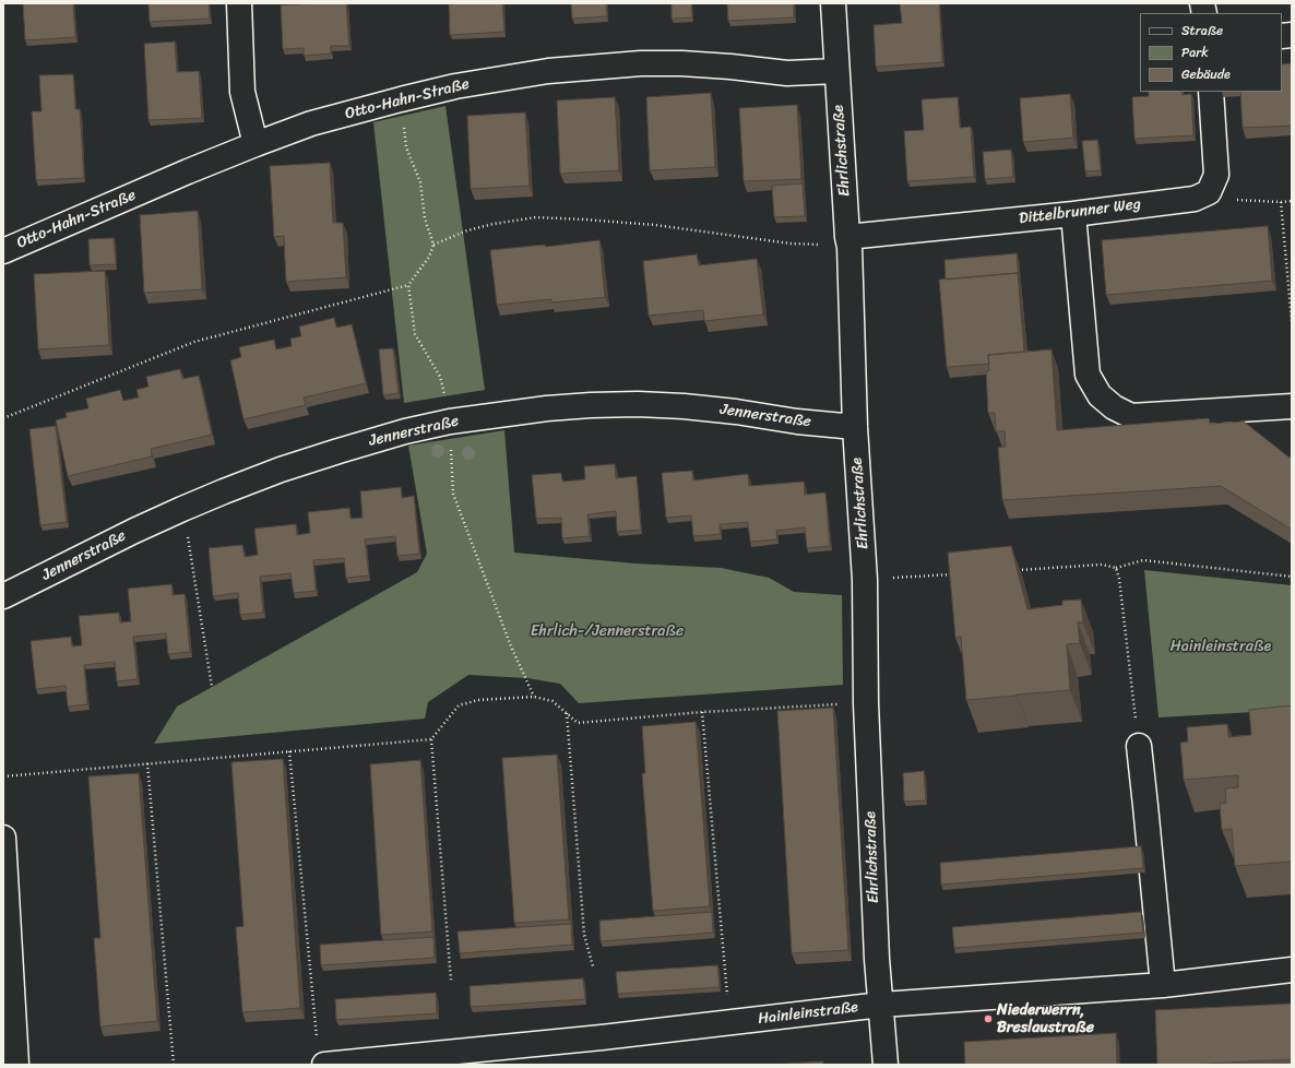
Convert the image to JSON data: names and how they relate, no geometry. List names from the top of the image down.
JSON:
{
  "streets": {
    "street": [
      "Otto-Hahn-Straße",
      "Ehrlichstraße",
      "Dittelbrunner Weg",
      "Jennerstraße",
      "Hainleinstraße"
    ]
  },
  "crossings": [
    ["Otto-Hahn-Straße", "Ehrlichstraße"],
    ["Ehrlichstraße", "Dittelbrunner Weg"],
    ["Ehrlichstraße", "Jennerstraße"],
    ["Ehrlichstraße", "Hainleinstraße"]
  ],
  "parks": ["Ehrlich-/Jennerstraße", "Hainleinstraße"],
  "places": ["Niederwerrn, Breslaustraße"],
  "legend": ["Straße", "Park", "Gebäude"]
}
